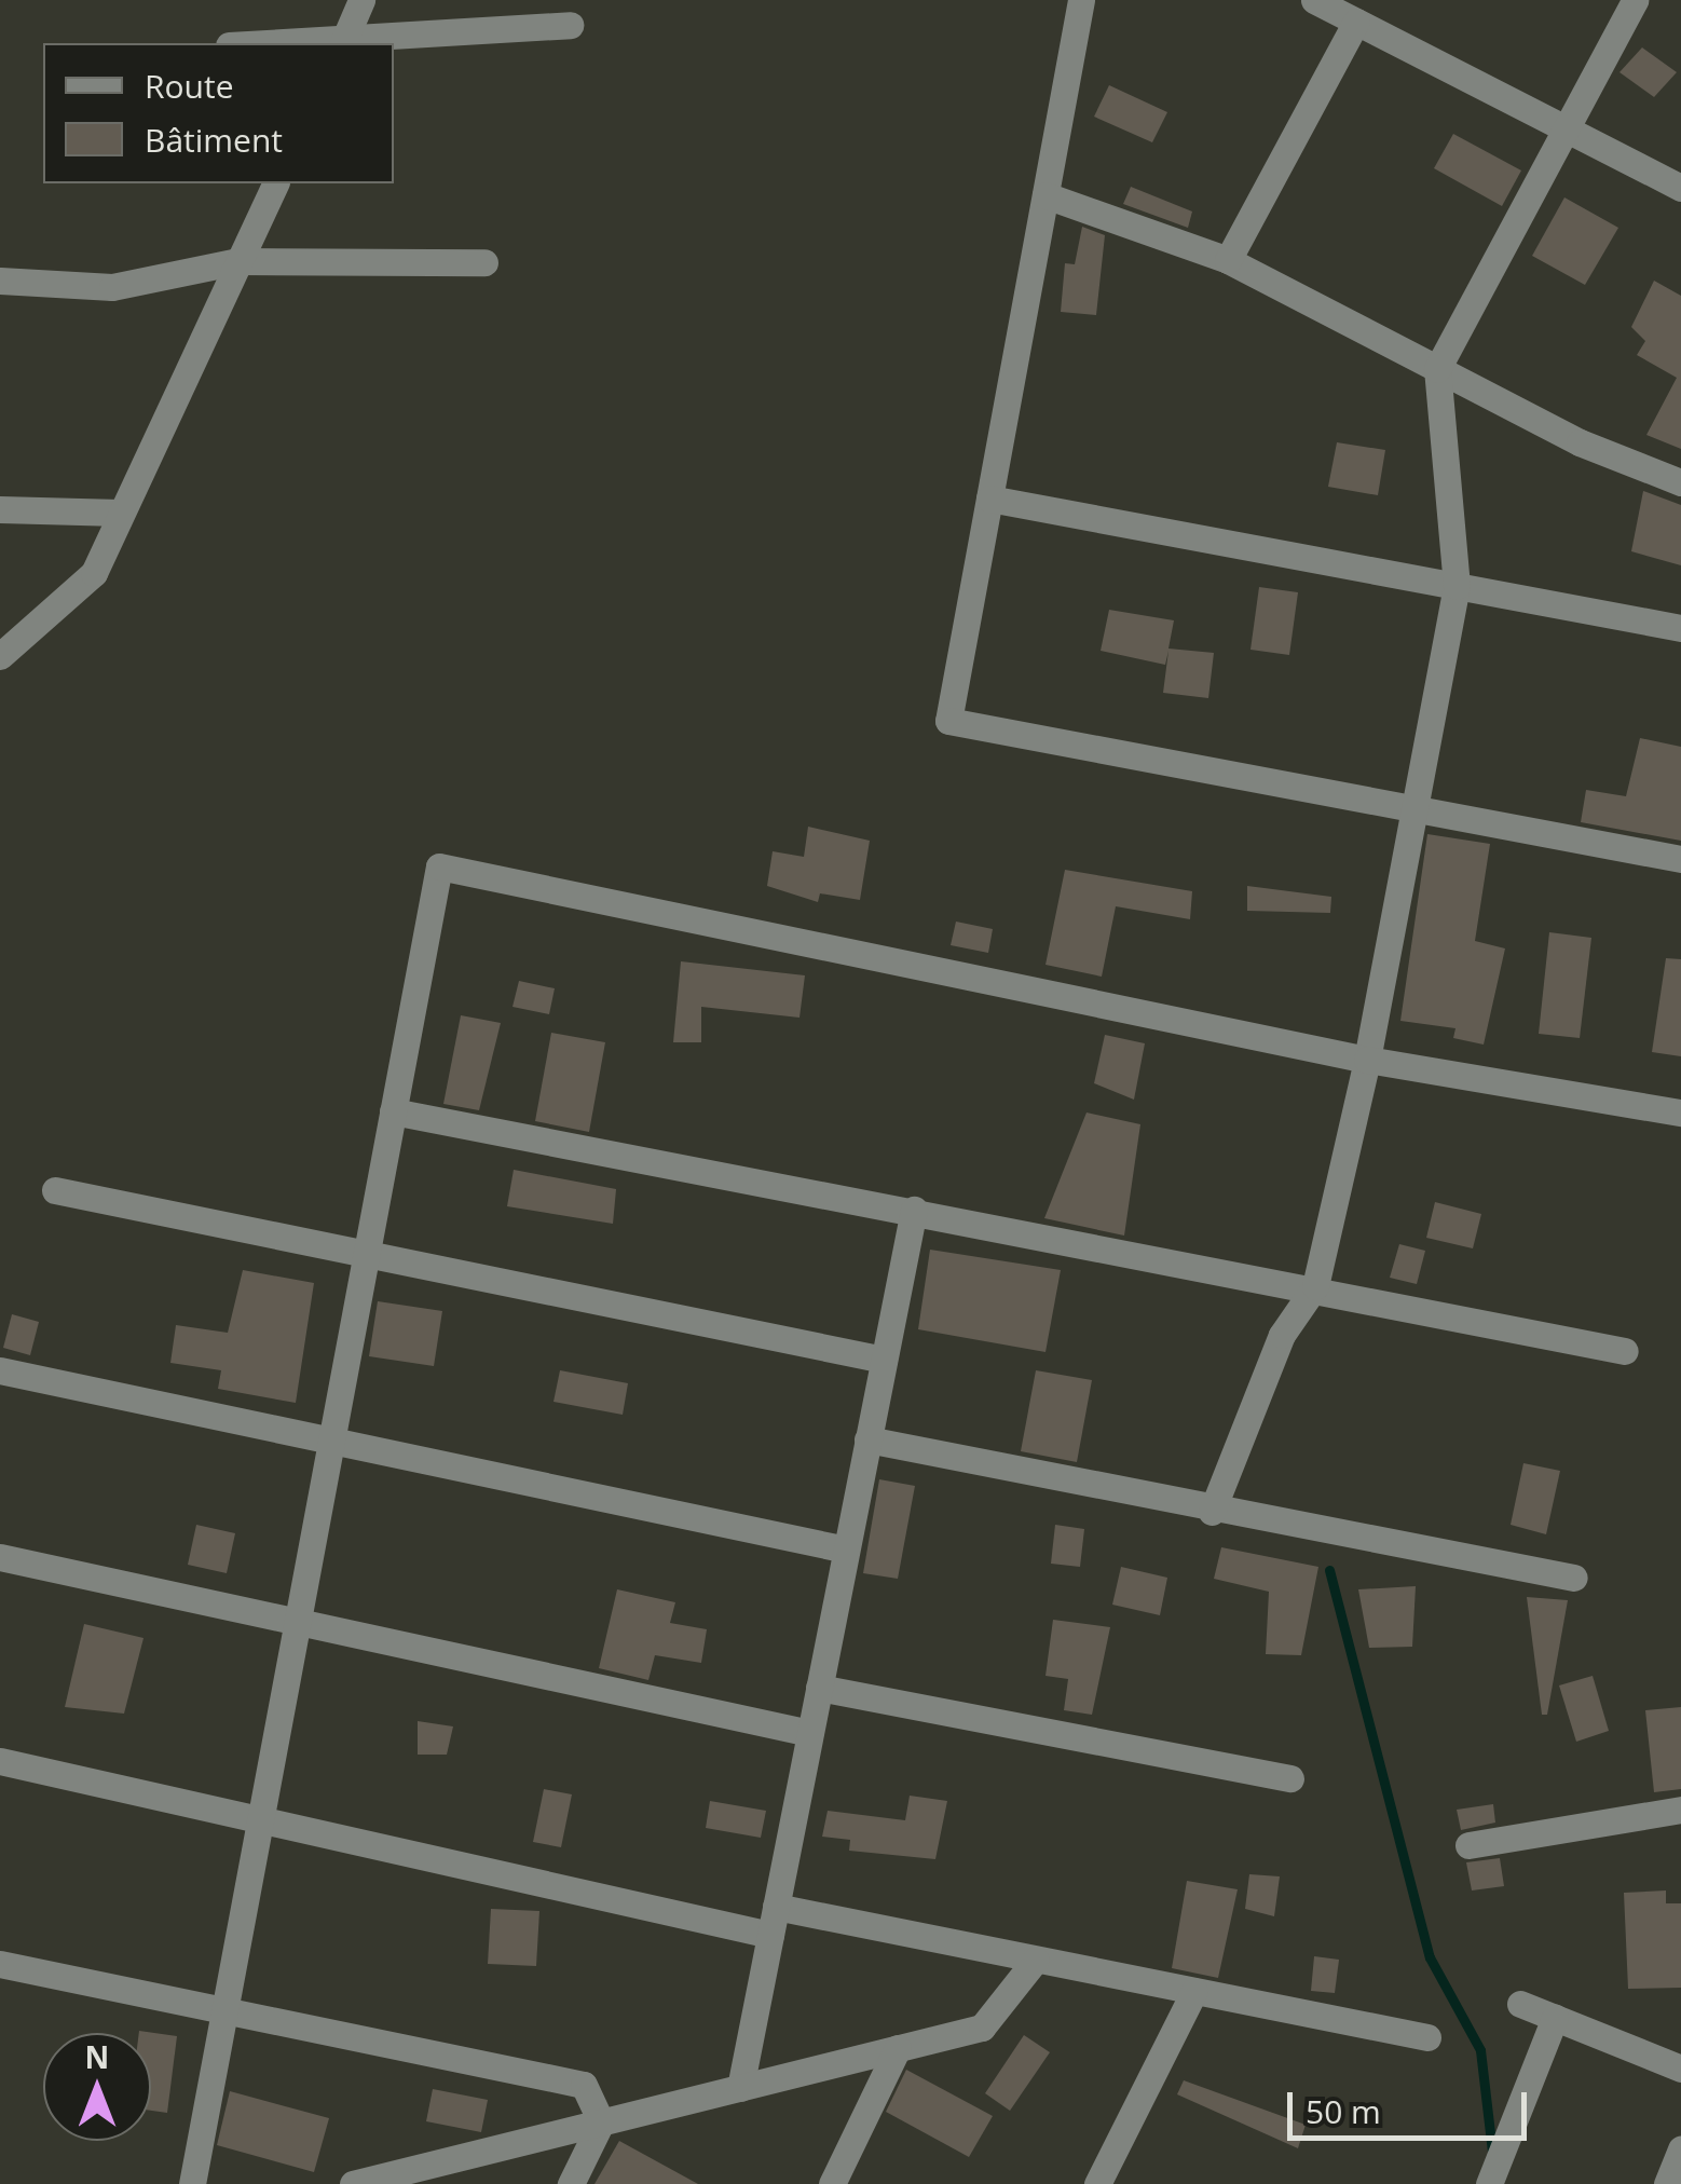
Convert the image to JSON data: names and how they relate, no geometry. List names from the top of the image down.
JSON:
{
  "legend": ["Route", "Bâtiment"],
  "scale_bar": "50 m",
  "north": "top"
}
